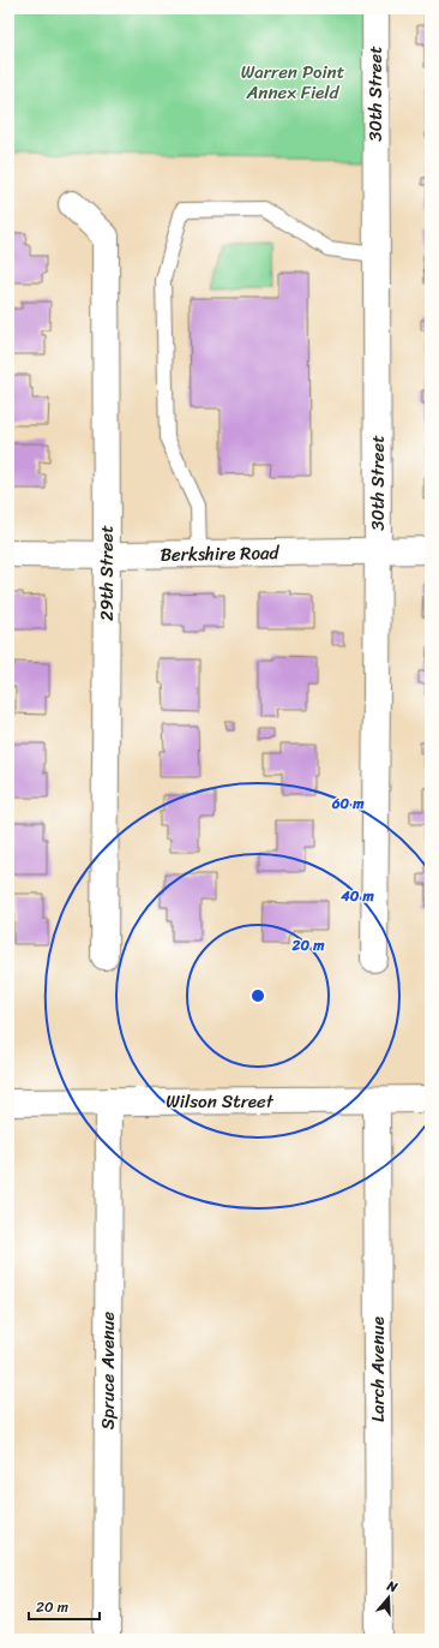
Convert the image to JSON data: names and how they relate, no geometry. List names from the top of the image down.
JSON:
{
  "streets": {
    "street": [
      "30th Street",
      "Berkshire Road",
      "29th Street",
      "Wilson Street",
      "Larch Avenue",
      "Spruce Avenue"
    ]
  },
  "crossings": [
    ["30th Street", "Berkshire Road"],
    ["Berkshire Road", "29th Street"],
    ["Wilson Street", "Larch Avenue"],
    ["Wilson Street", "Spruce Avenue"]
  ],
  "parks": ["Warren Point Annex Field"],
  "scale_bar": "20 m",
  "north": "top",
  "rings": ["60 m", "40 m", "20 m"]
}
